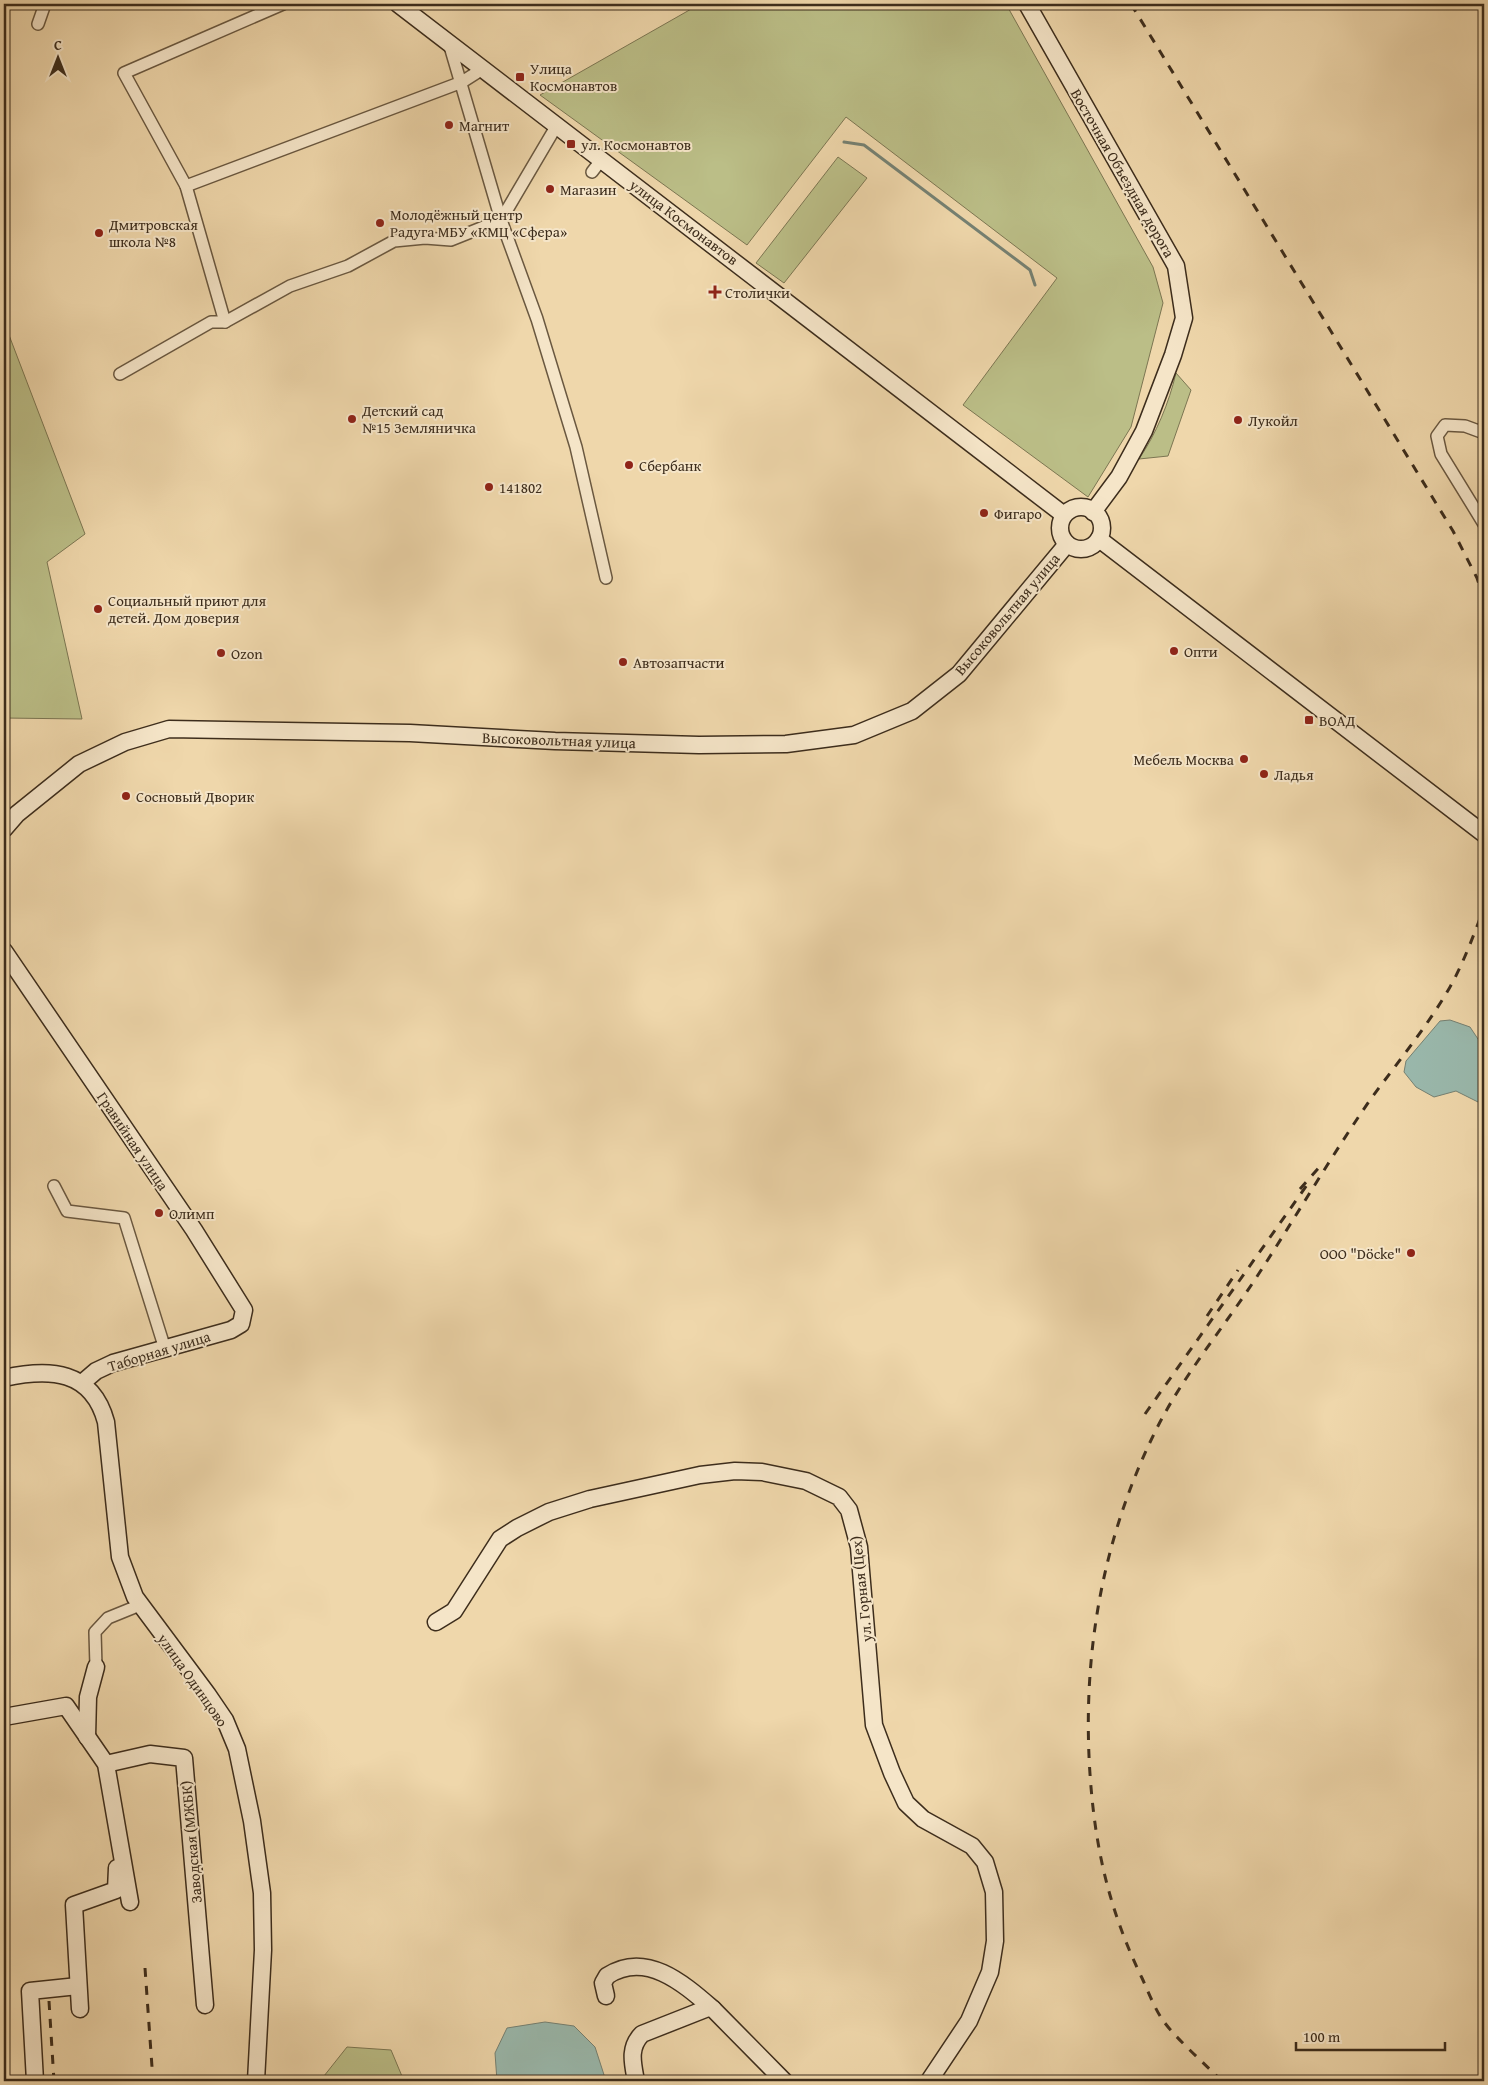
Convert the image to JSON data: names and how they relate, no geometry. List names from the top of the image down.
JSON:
{
  "streets": {
    "street": [
      "Восточная Объездная дорога",
      "улица Космонавтов",
      "Высоковольтная улица",
      "Гравийная улица",
      "Таборная улица",
      "ул. Горная (Цех)",
      "улица Одинцово",
      "Заводская (МЖБК)"
    ]
  },
  "crossings": [
    ["Восточная Объездная дорога", "улица Космонавтов"],
    ["Восточная Объездная дорога", "Высоковольтная улица"],
    ["улица Космонавтов", "Высоковольтная улица"],
    ["Гравийная улица", "Таборная улица"],
    ["Таборная улица", "улица Одинцово"]
  ],
  "places": {
    "transit": ["Улица Космонавтов", "ул. Космонавтов", "ВОАД"],
    "other": [
      "Магнит",
      "Магазин",
      "Молодёжный центр Радуга МБУ «КМЦ «Сфера»",
      "Дмитровская школа №8",
      "Детский сад №15 Земляничка",
      "Лукойл",
      "Сбербанк",
      "141802",
      "Фигаро",
      "Социальный приют для детей. Дом доверия",
      "Опти",
      "Ozon",
      "Автозапчасти",
      "Мебель Москва",
      "Ладья",
      "Сосновый Дворик",
      "Олимп",
      "ООО \"Döcke\""
    ],
    "health": ["Столички"]
  },
  "scale_bar": "100 m",
  "north": "top"
}
